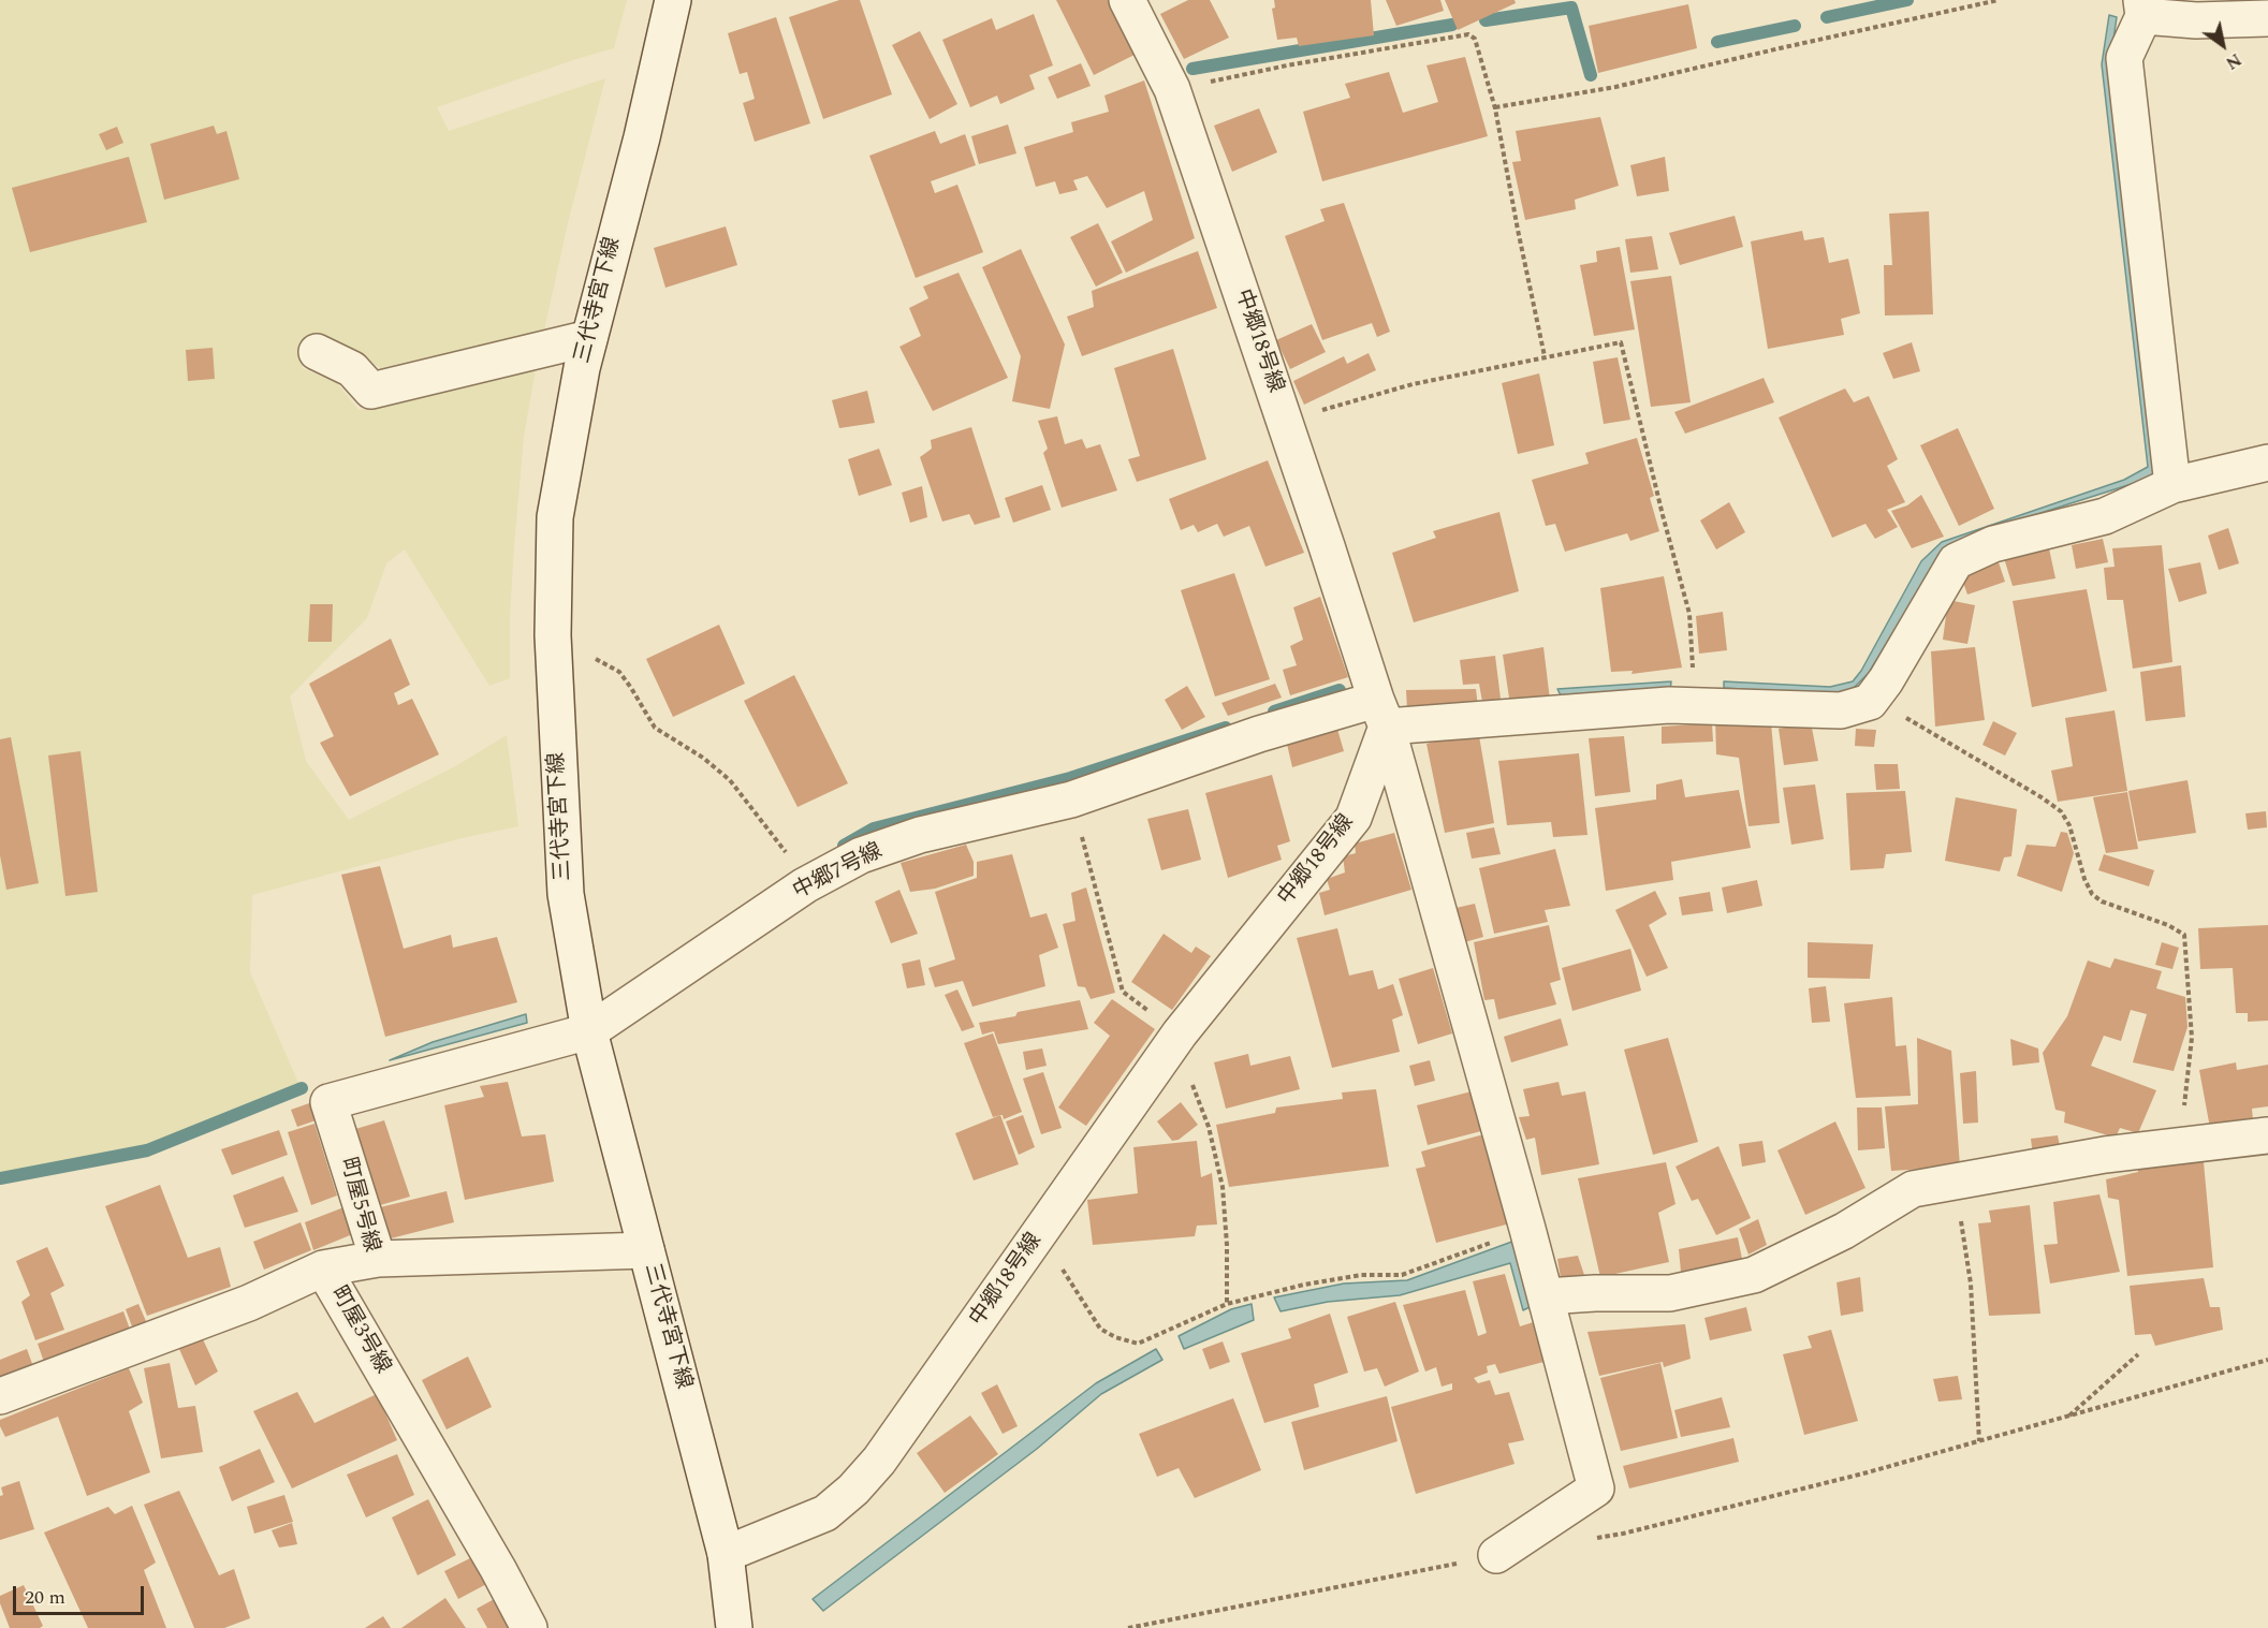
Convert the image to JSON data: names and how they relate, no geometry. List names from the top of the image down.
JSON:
{
  "streets": {
    "street": [
      "三代寺宮下線",
      "中郷18号線",
      "中郷7号線",
      "町屋5号線",
      "町屋3号線"
    ]
  },
  "crossings": [
    ["三代寺宮下線", "中郷18号線"],
    ["三代寺宮下線", "中郷7号線"],
    ["中郷18号線", "中郷7号線"],
    ["中郷7号線", "町屋5号線"],
    ["町屋5号線", "町屋3号線"]
  ],
  "scale_bar": "20 m",
  "north": "bottom right"
}
